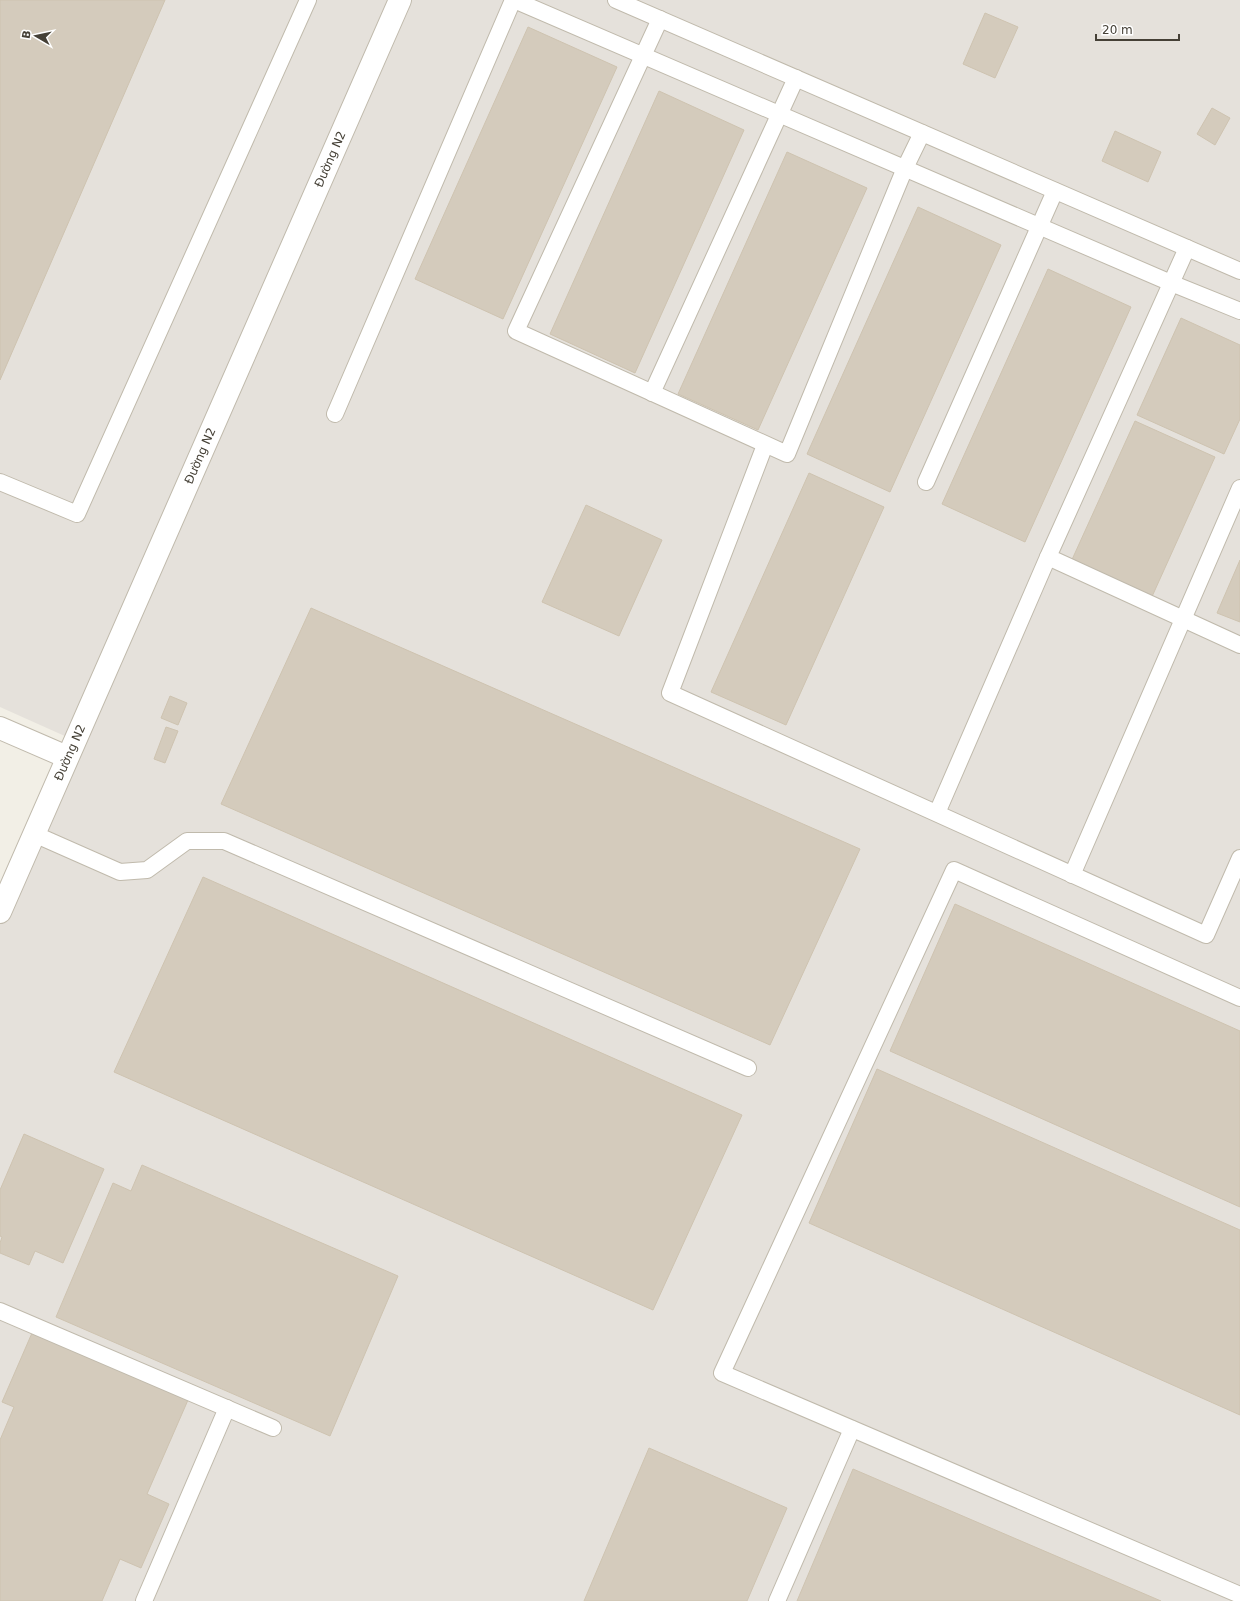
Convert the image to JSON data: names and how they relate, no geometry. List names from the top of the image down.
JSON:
{
  "streets": {
    "street": ["Đường N2"]
  },
  "scale_bar": "20 m",
  "north": "left"
}
